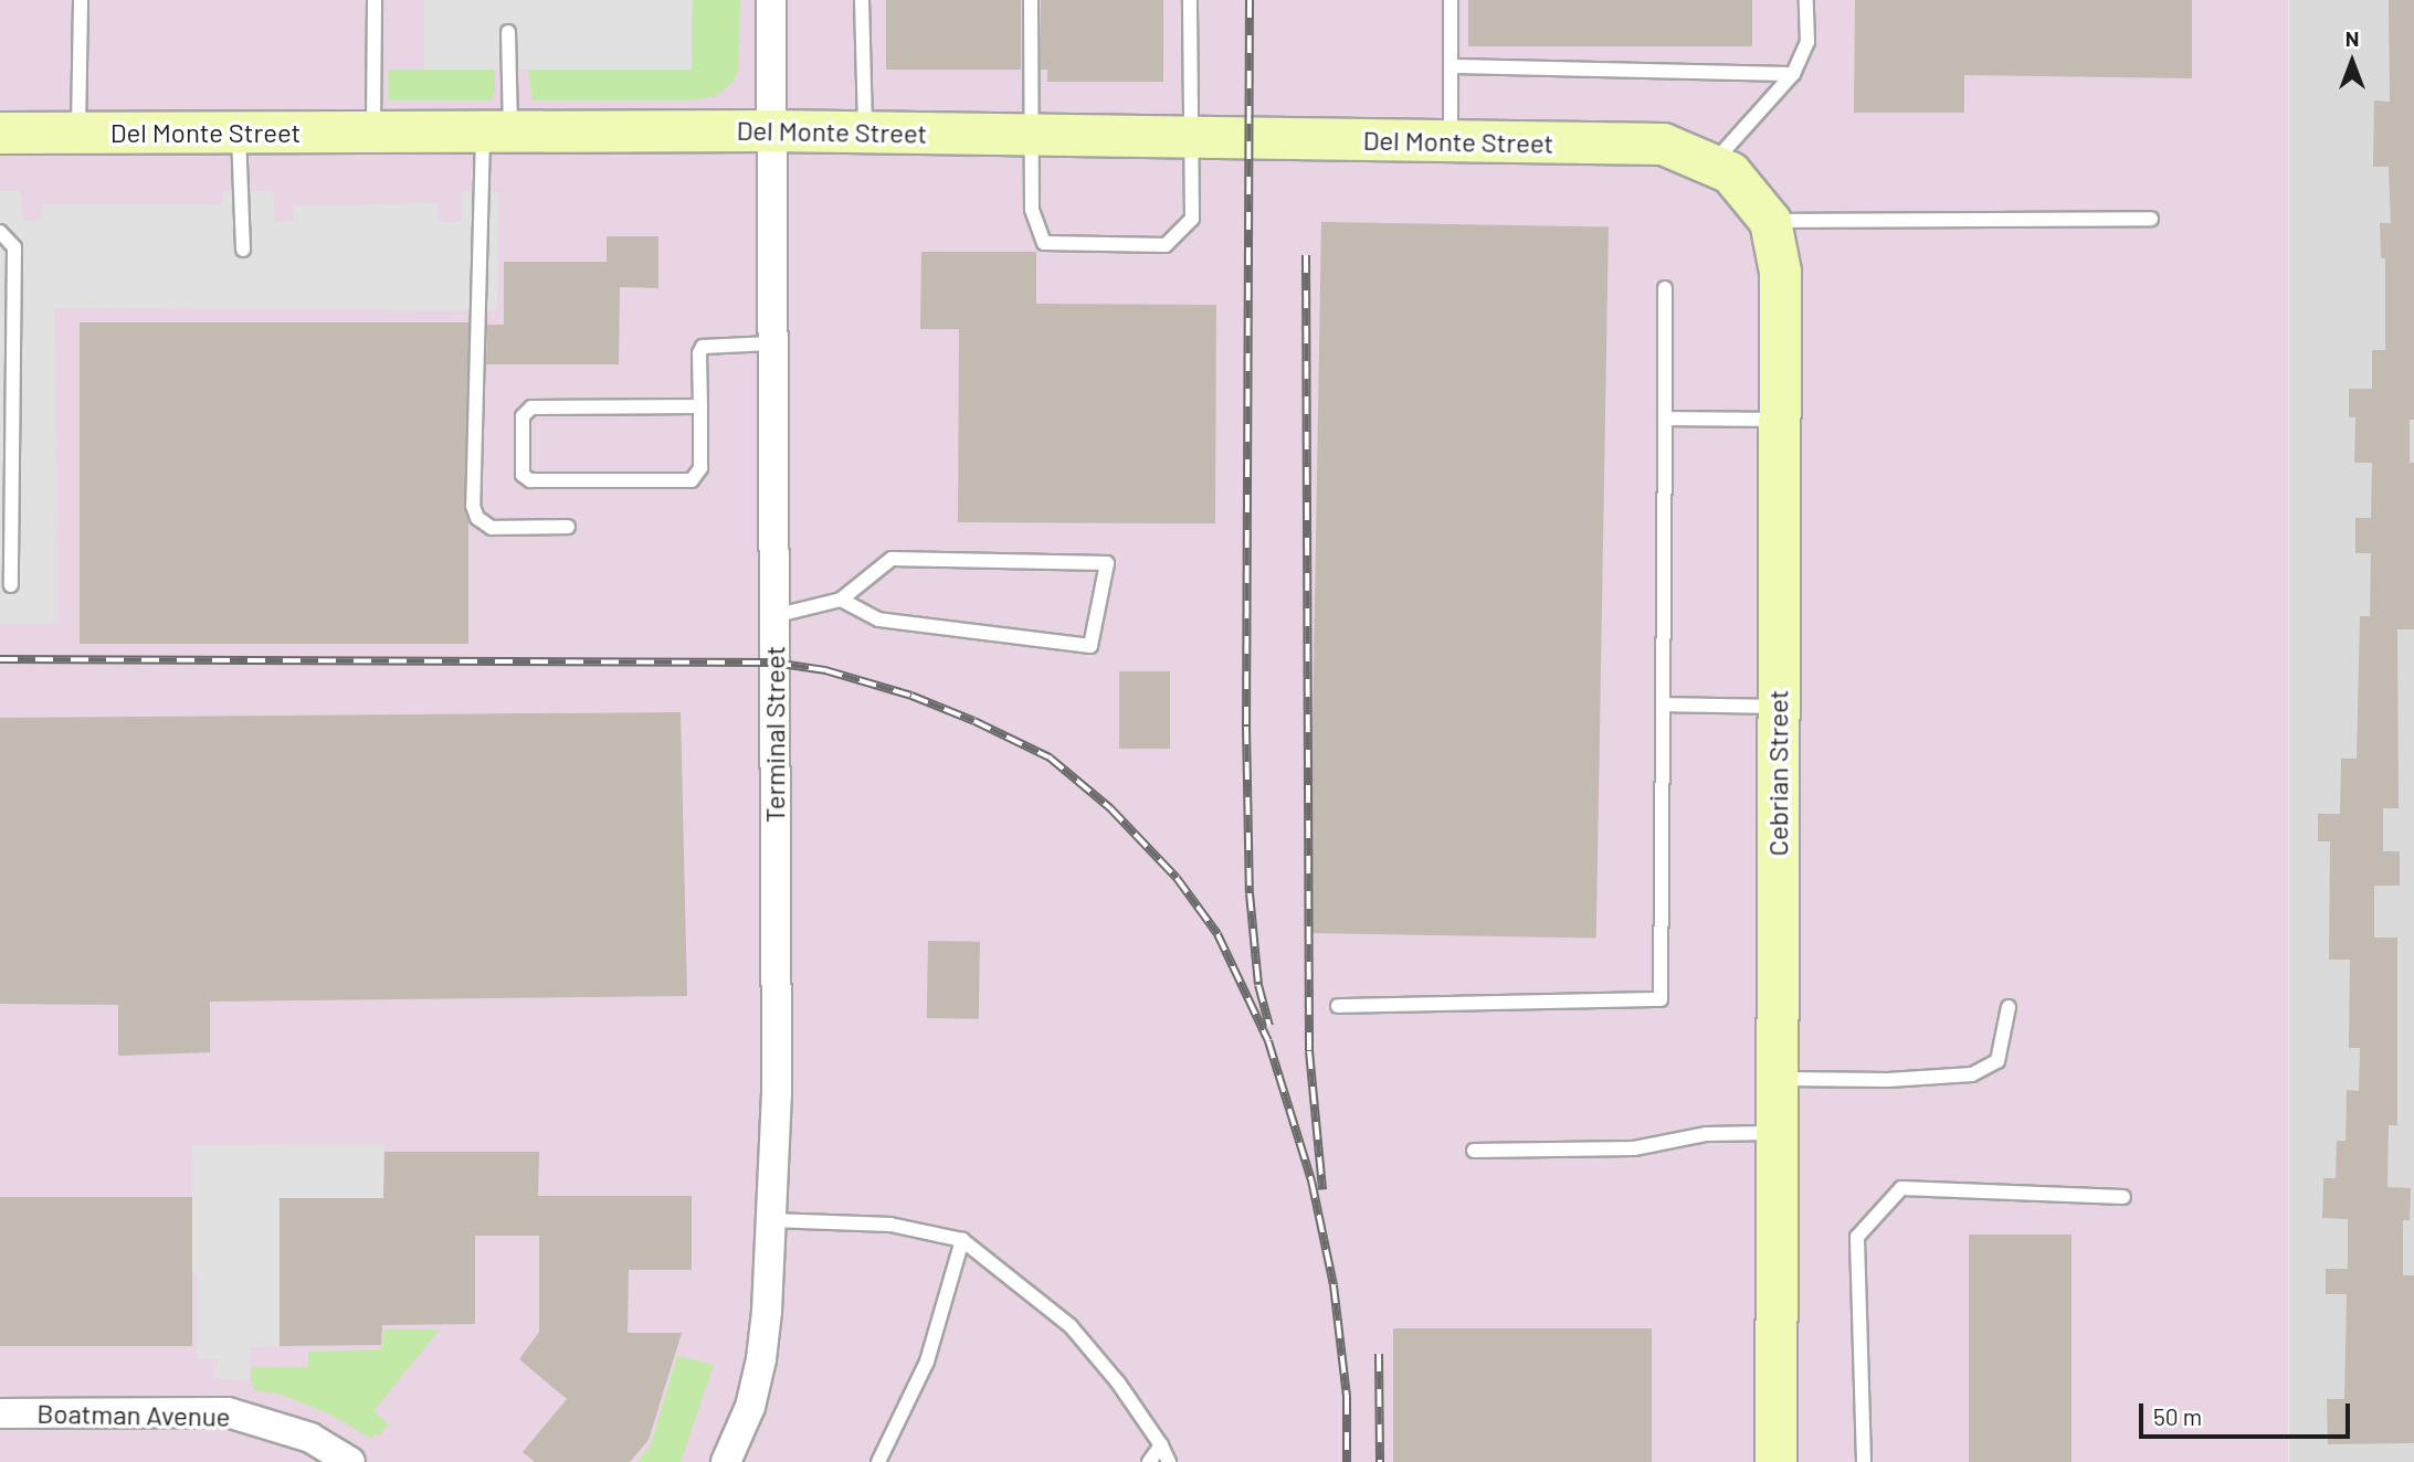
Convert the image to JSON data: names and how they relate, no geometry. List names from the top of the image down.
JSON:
{
  "streets": {
    "street": [
      "Del Monte Street",
      "Terminal Street",
      "Cebrian Street",
      "Boatman Avenue"
    ]
  },
  "crossings": [
    ["Del Monte Street", "Terminal Street"],
    ["Del Monte Street", "Cebrian Street"]
  ],
  "scale_bar": "50 m",
  "north": "top"
}
